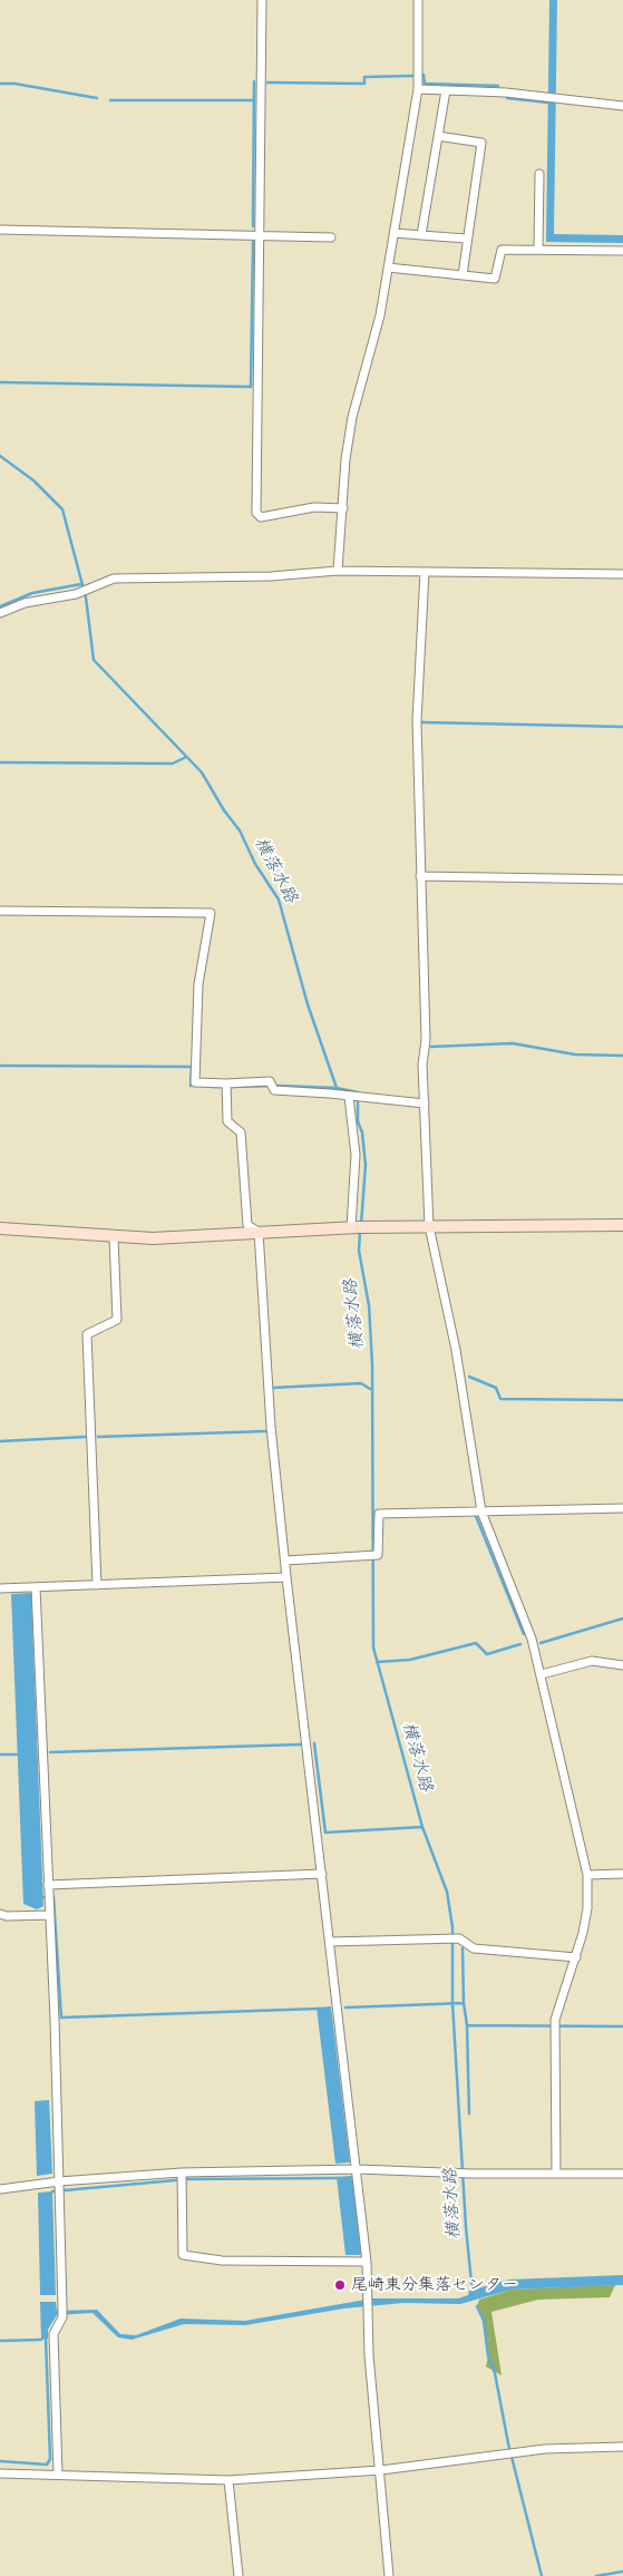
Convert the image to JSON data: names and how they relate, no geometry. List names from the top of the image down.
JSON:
{
  "water": ["横落水路"],
  "places": ["尾崎東分集落センター"]
}
